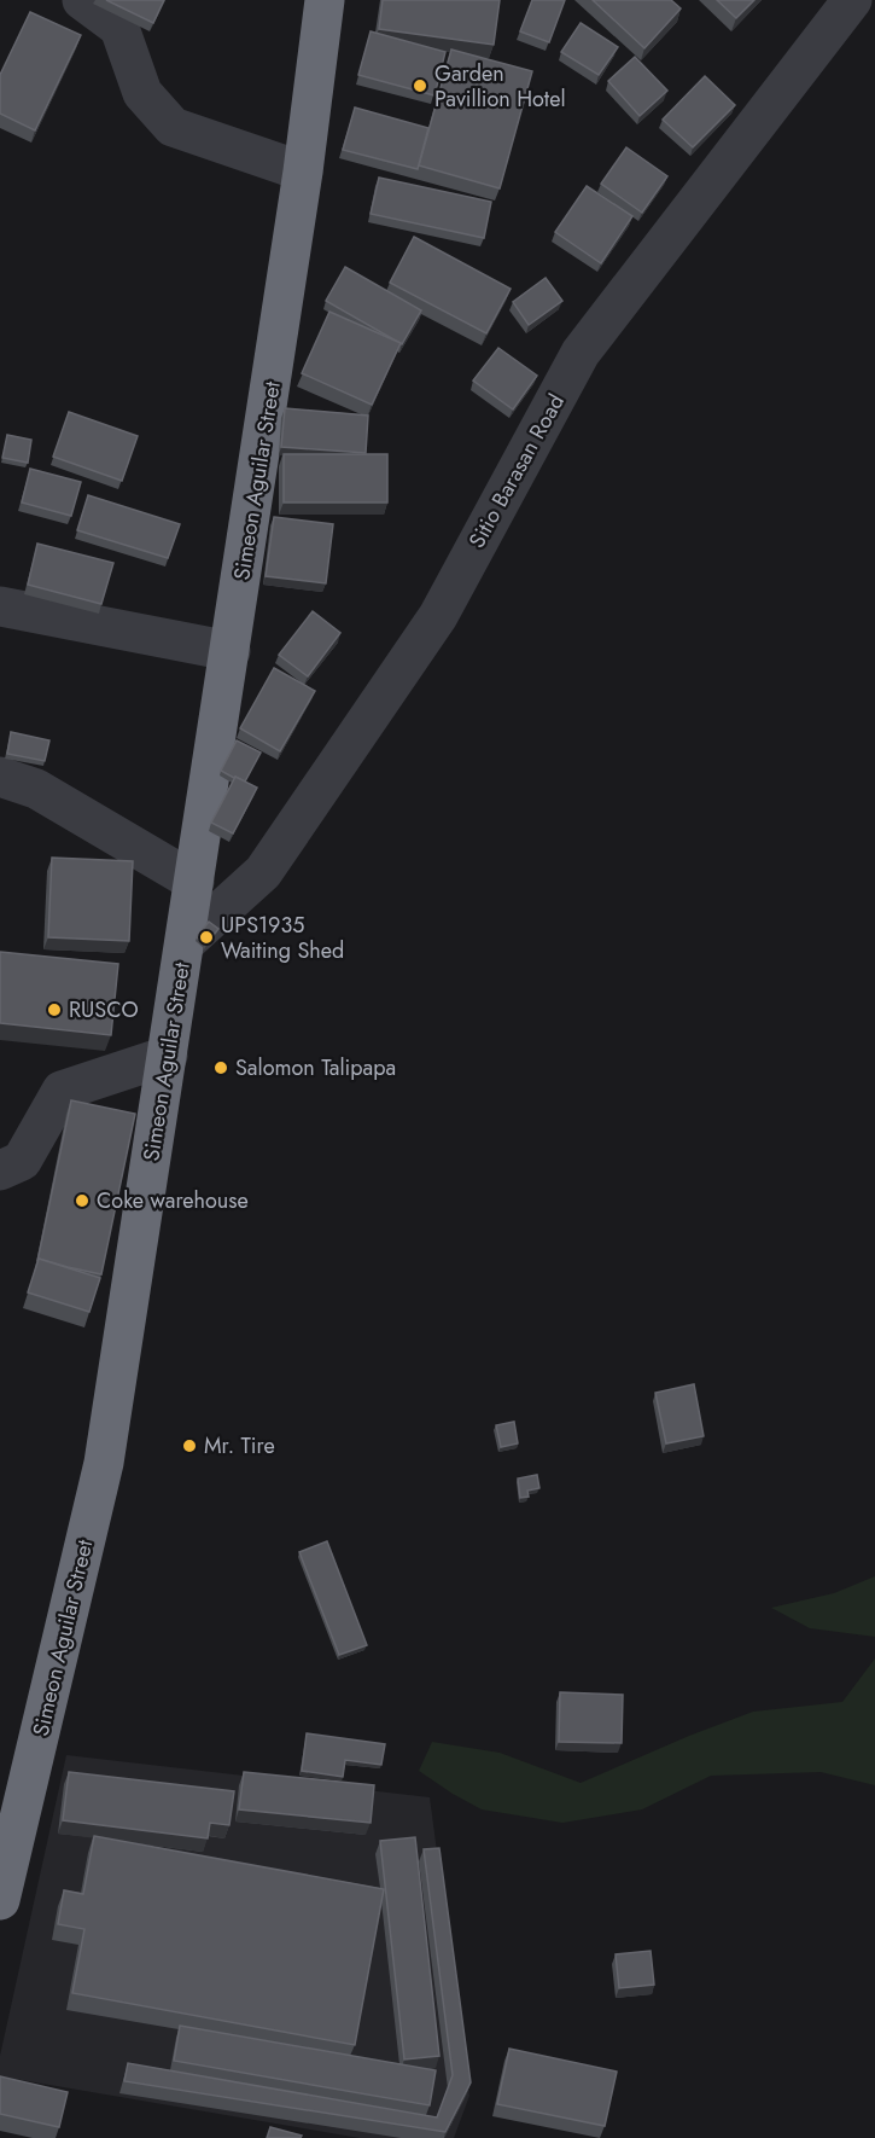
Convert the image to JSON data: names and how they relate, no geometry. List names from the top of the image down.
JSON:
{
  "streets": {
    "highway": ["Simeon Aguilar Street"],
    "street": ["Sitio Barasan Road"]
  },
  "crossings": [
    ["Sitio Barasan Road", "Simeon Aguilar Street"]
  ],
  "places": [
    "Garden Pavillion Hotel",
    "UPS1935 Waiting Shed",
    "RUSCO",
    "Salomon Talipapa",
    "Coke warehouse",
    "Mr. Tire"
  ]
}
